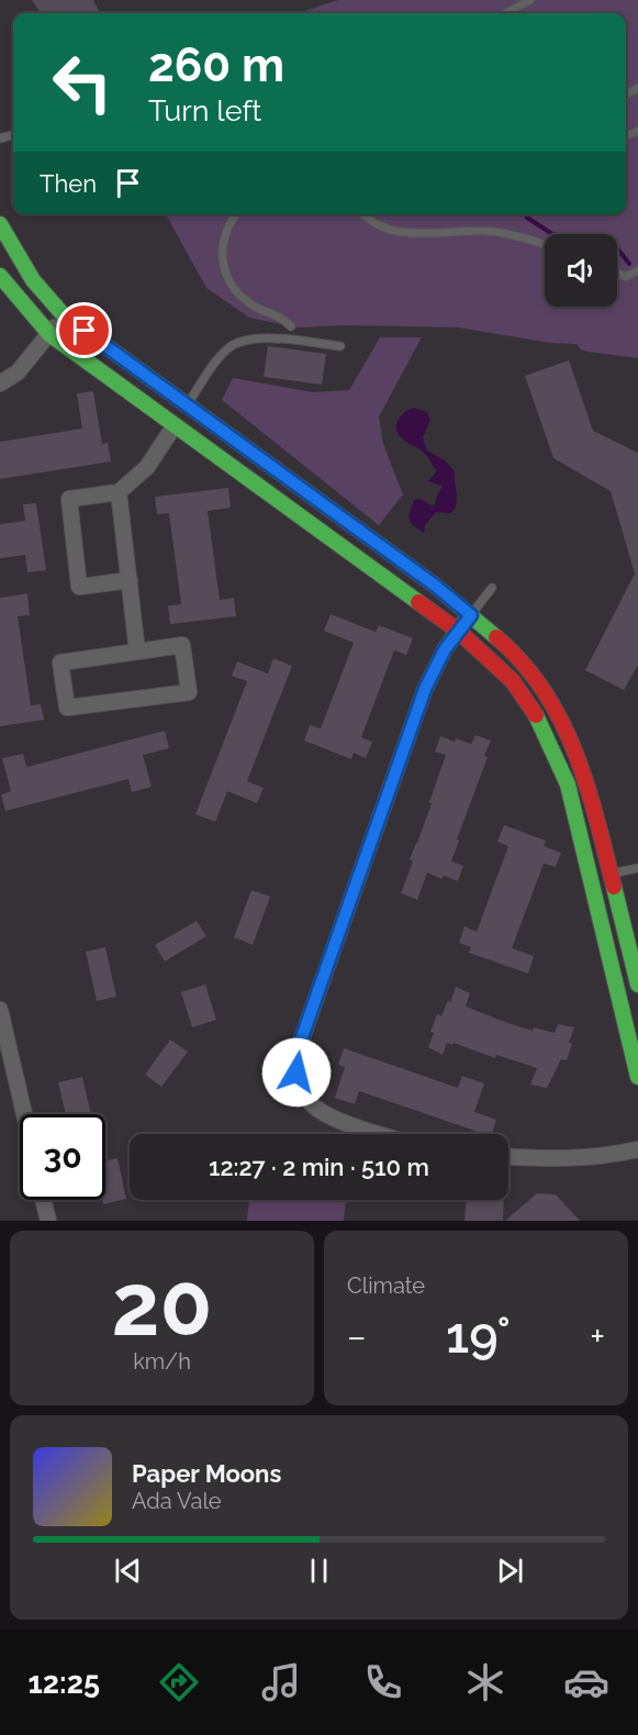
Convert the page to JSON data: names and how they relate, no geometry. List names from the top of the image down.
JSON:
{
  "page": {
    "turn": ["260 m", "Turn left"],
    "then": "Then",
    "limit": "30",
    "trip": "12:27 · 2 min · 510 m",
    "tile": [
      ["20", "km/h"],
      "Climate"
    ],
    "heat": ["−", "19°", "+"],
    "song": ["Paper Moons", "Ada Vale"],
    "tabs": "12:25"
  }
}
